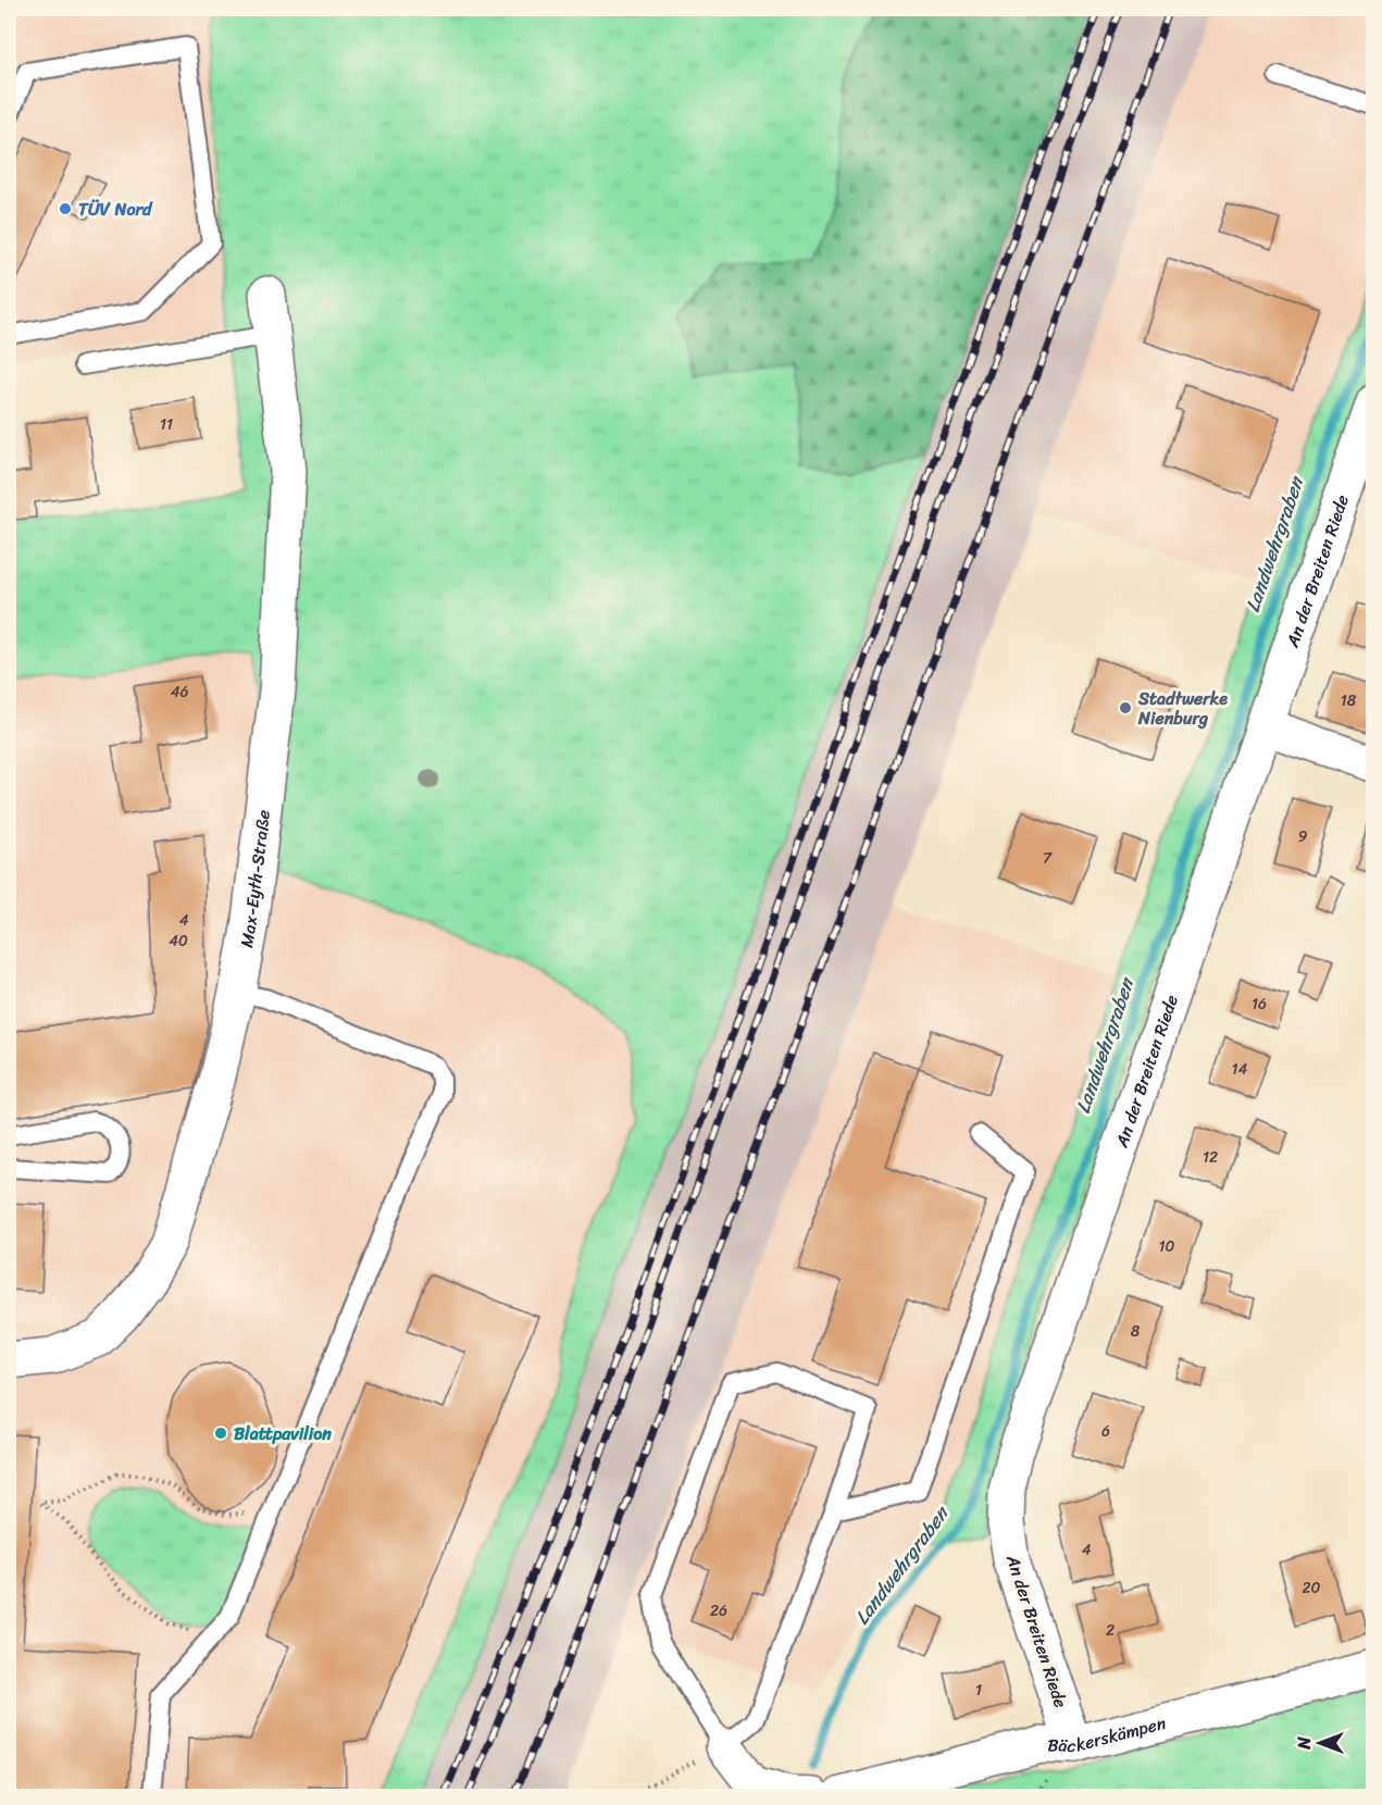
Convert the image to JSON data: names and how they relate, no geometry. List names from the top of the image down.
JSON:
{
  "streets": {
    "street": ["An der Breiten Riede", "Max-Eyth-Straße", "Bäckerskämpen"]
  },
  "crossings": [
    ["An der Breiten Riede", "Bäckerskämpen"]
  ],
  "water": ["Landwehrgraben"],
  "places": ["TÜV Nord", "Stadtwerke Nienburg", "Blattpavilion"],
  "house_numbers": [
    "11",
    "46",
    "18",
    "9",
    "7",
    "4",
    "40",
    "16",
    "14",
    "12",
    "10",
    "8",
    "6",
    "4",
    "20",
    "26",
    "2",
    "1"
  ],
  "north": "left"
}
